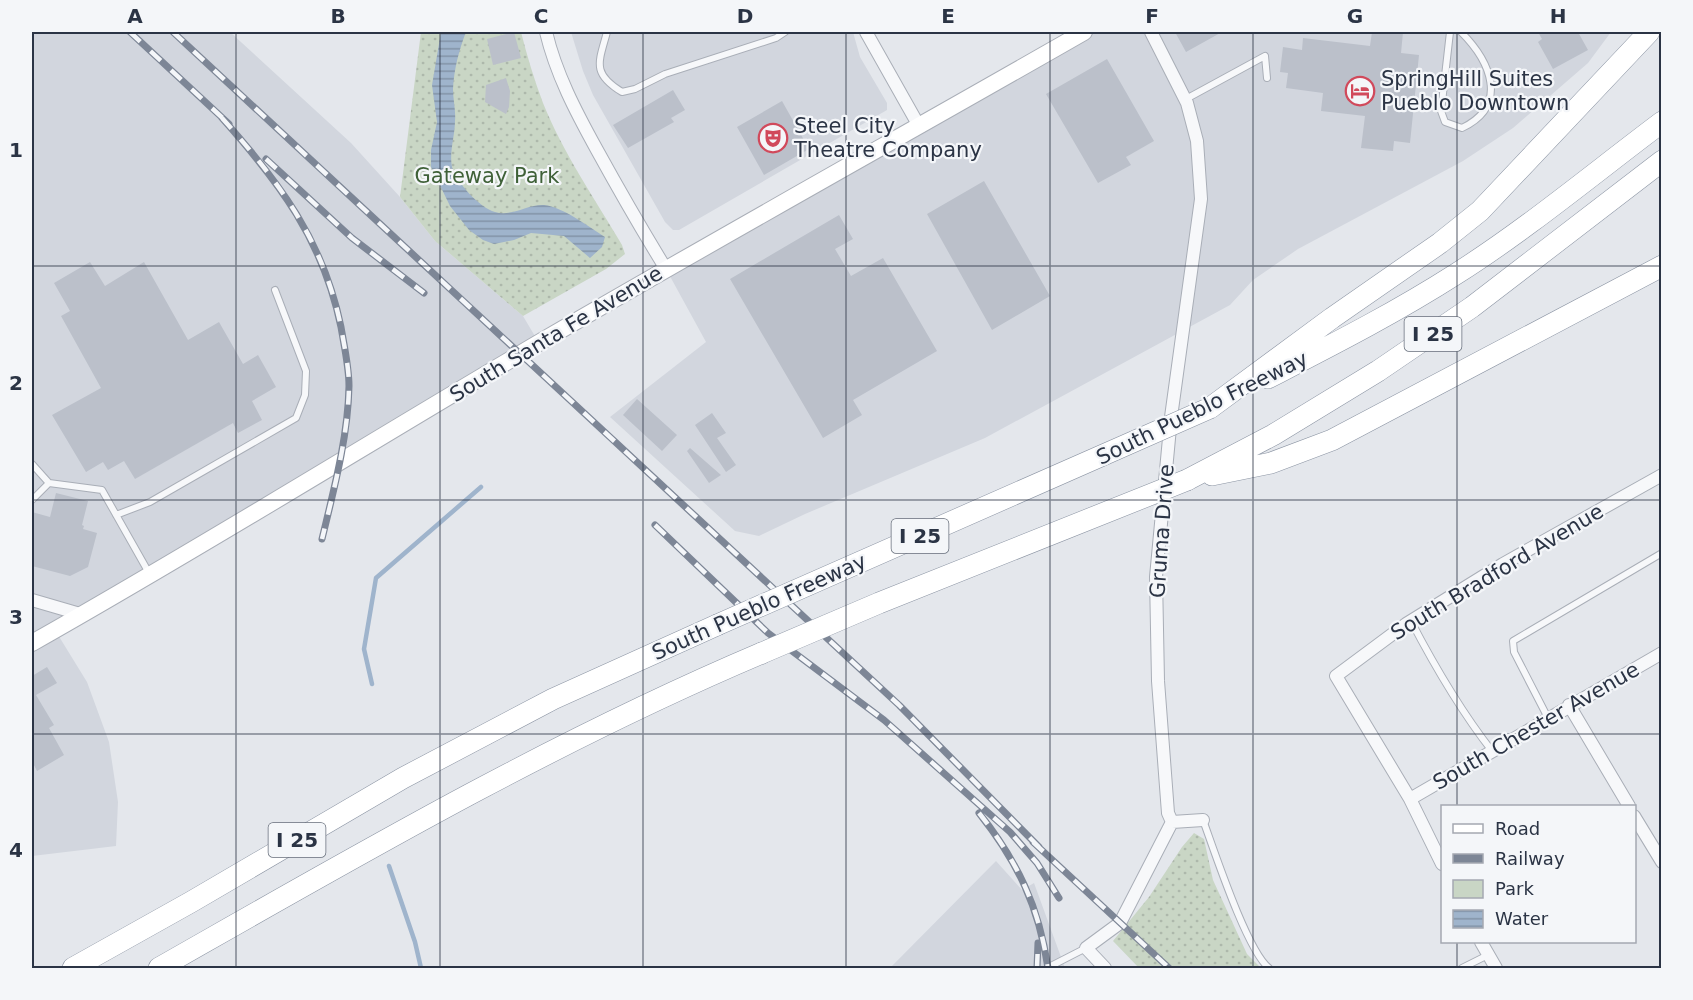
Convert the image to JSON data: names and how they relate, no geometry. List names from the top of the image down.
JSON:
{
  "streets": {
    "highway": ["I 25", "South Pueblo Freeway"],
    "main road": ["South Santa Fe Avenue"],
    "street": ["Gruma Drive", "South Bradford Avenue", "South Chester Avenue"]
  },
  "crossings": [
    ["South Bradford Avenue", "South Chester Avenue"]
  ],
  "parks": ["Gateway Park"],
  "places": {
    "hotel": ["SpringHill Suites Pueblo Downtown"],
    "theatre": ["Steel City Theatre Company"]
  },
  "legend": [
    "Road",
    "Railway",
    "Park",
    "Water"
  ],
  "grid": {
    "columns": [
      "A",
      "B",
      "C",
      "D",
      "E",
      "F",
      "G",
      "H"
    ],
    "rows": [
      "1",
      "2",
      "3",
      "4"
    ]
  }
}
